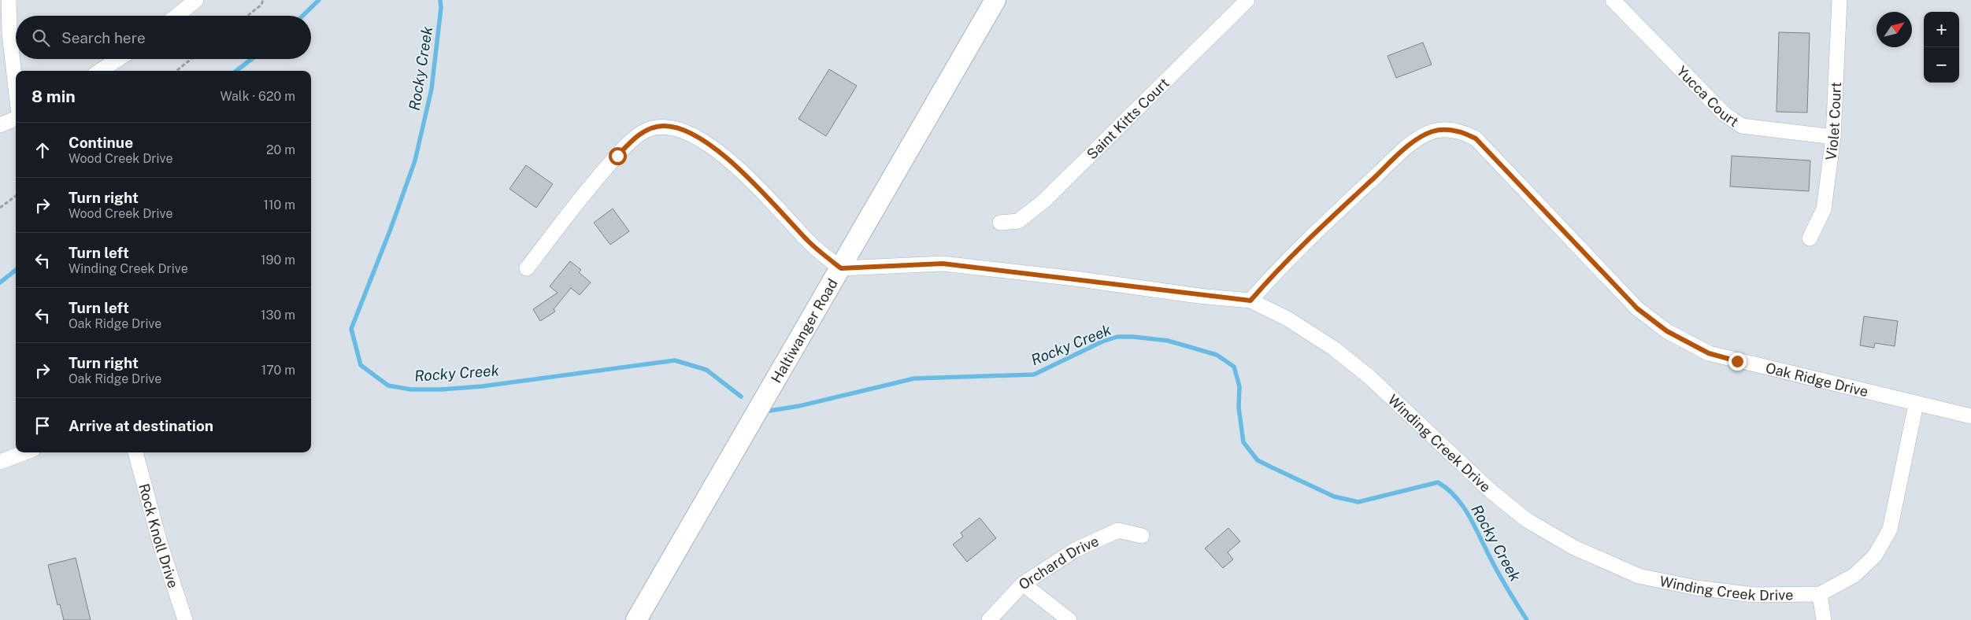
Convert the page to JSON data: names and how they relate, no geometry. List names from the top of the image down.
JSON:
{
  "streets": {
    "street": [
      "Yucca Court",
      "Saint Kitts Court",
      "Violet Court",
      "Haltiwanger Road",
      "Oak Ridge Drive",
      "Winding Creek Drive",
      "Rock Knoll Drive",
      "Orchard Drive"
    ]
  },
  "crossings": [
    ["Yucca Court", "Violet Court"],
    ["Haltiwanger Road", "Winding Creek Drive"],
    ["Oak Ridge Drive", "Winding Creek Drive"]
  ],
  "water": ["Rocky Creek"],
  "north": "top right",
  "page": {
    "map_buttons": ["+", "−"],
    "search": "Search here",
    "heading": ["8 min", "Walk · 620 m"],
    "list": [
      ["Continue", "Wood Creek Drive", "20 m"],
      ["Turn right", "Wood Creek Drive", "110 m"],
      ["Turn left", "Winding Creek Drive", "190 m"],
      ["Turn left", "Oak Ridge Drive", "130 m"],
      ["Turn right", "Oak Ridge Drive", "170 m"],
      "Arrive at destination"
    ]
  }
}
